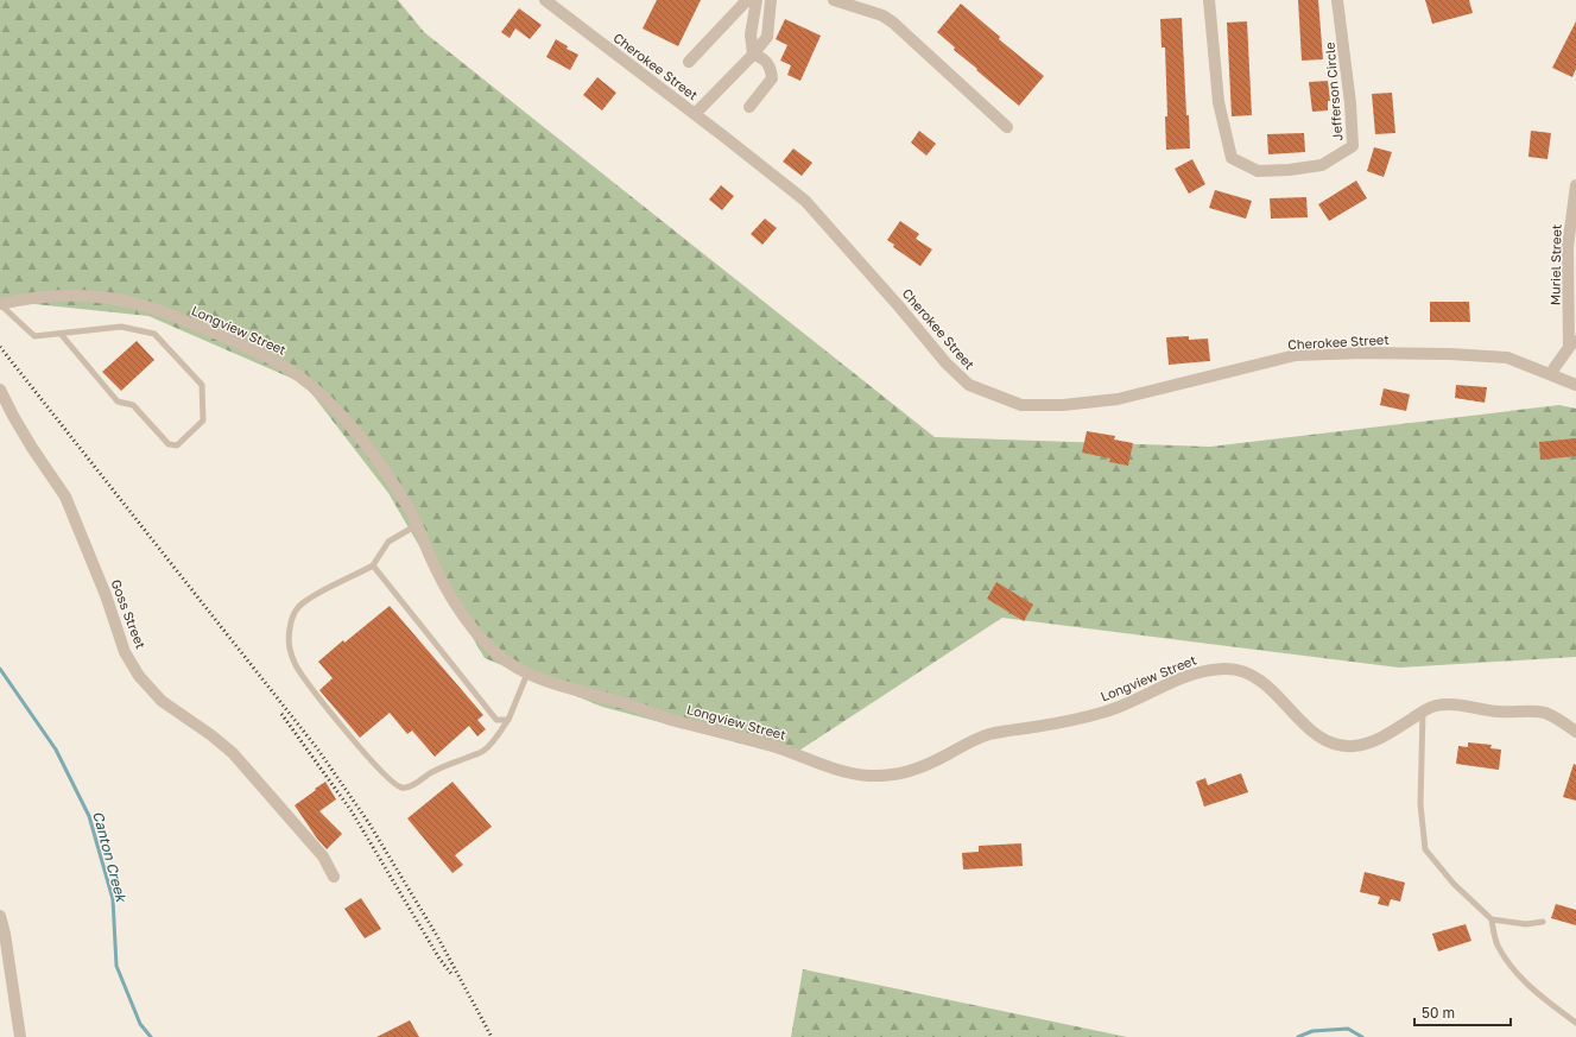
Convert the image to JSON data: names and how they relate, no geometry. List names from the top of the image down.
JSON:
{
  "streets": {
    "street": [
      "Cherokee Street",
      "Jefferson Circle",
      "Muriel Street",
      "Longview Street",
      "Goss Street"
    ]
  },
  "water": ["Canton Creek"],
  "scale_bar": "50 m"
}
